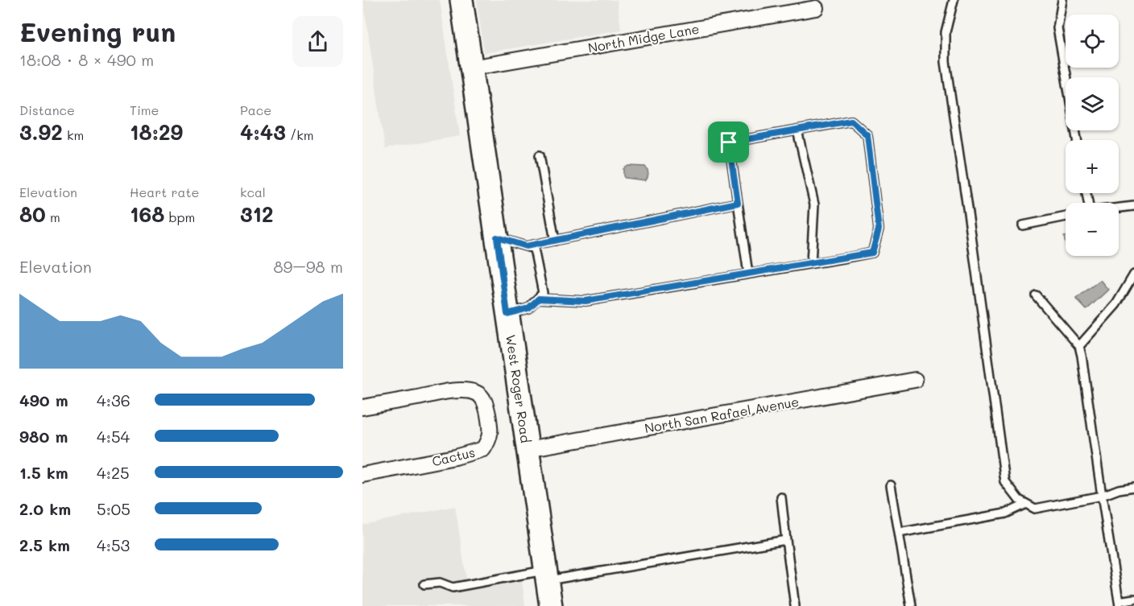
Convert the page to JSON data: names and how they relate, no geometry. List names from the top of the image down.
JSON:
{
  "streets": {
    "street": [
      "North Midge Lane",
      "West Roger Road",
      "North San Rafael Avenue",
      "Cactus"
    ]
  },
  "crossings": [
    ["North Midge Lane", "West Roger Road"],
    ["West Roger Road", "North San Rafael Avenue"]
  ],
  "page": {
    "heading": ["Evening run", "18:08 · 8 × 490 m"],
    "map_buttons": ["+", "−"],
    "stats": [
      ["Distance", "3.92 km"],
      ["Time", "18:29"],
      ["Pace", "4:43 /km"],
      ["Elevation", "80 m"],
      ["Heart rate", "168 bpm"],
      ["kcal", "312"]
    ],
    "chart": ["Elevation", "89–98 m"],
    "list": [
      {
        "name": "490 m",
        "note": "4:36"
      },
      {
        "name": "980 m",
        "note": "4:54"
      },
      {
        "name": "1.5 km",
        "note": "4:25"
      },
      {
        "name": "2.0 km",
        "note": "5:05"
      },
      {
        "name": "2.5 km",
        "note": "4:53"
      }
    ]
  }
}
